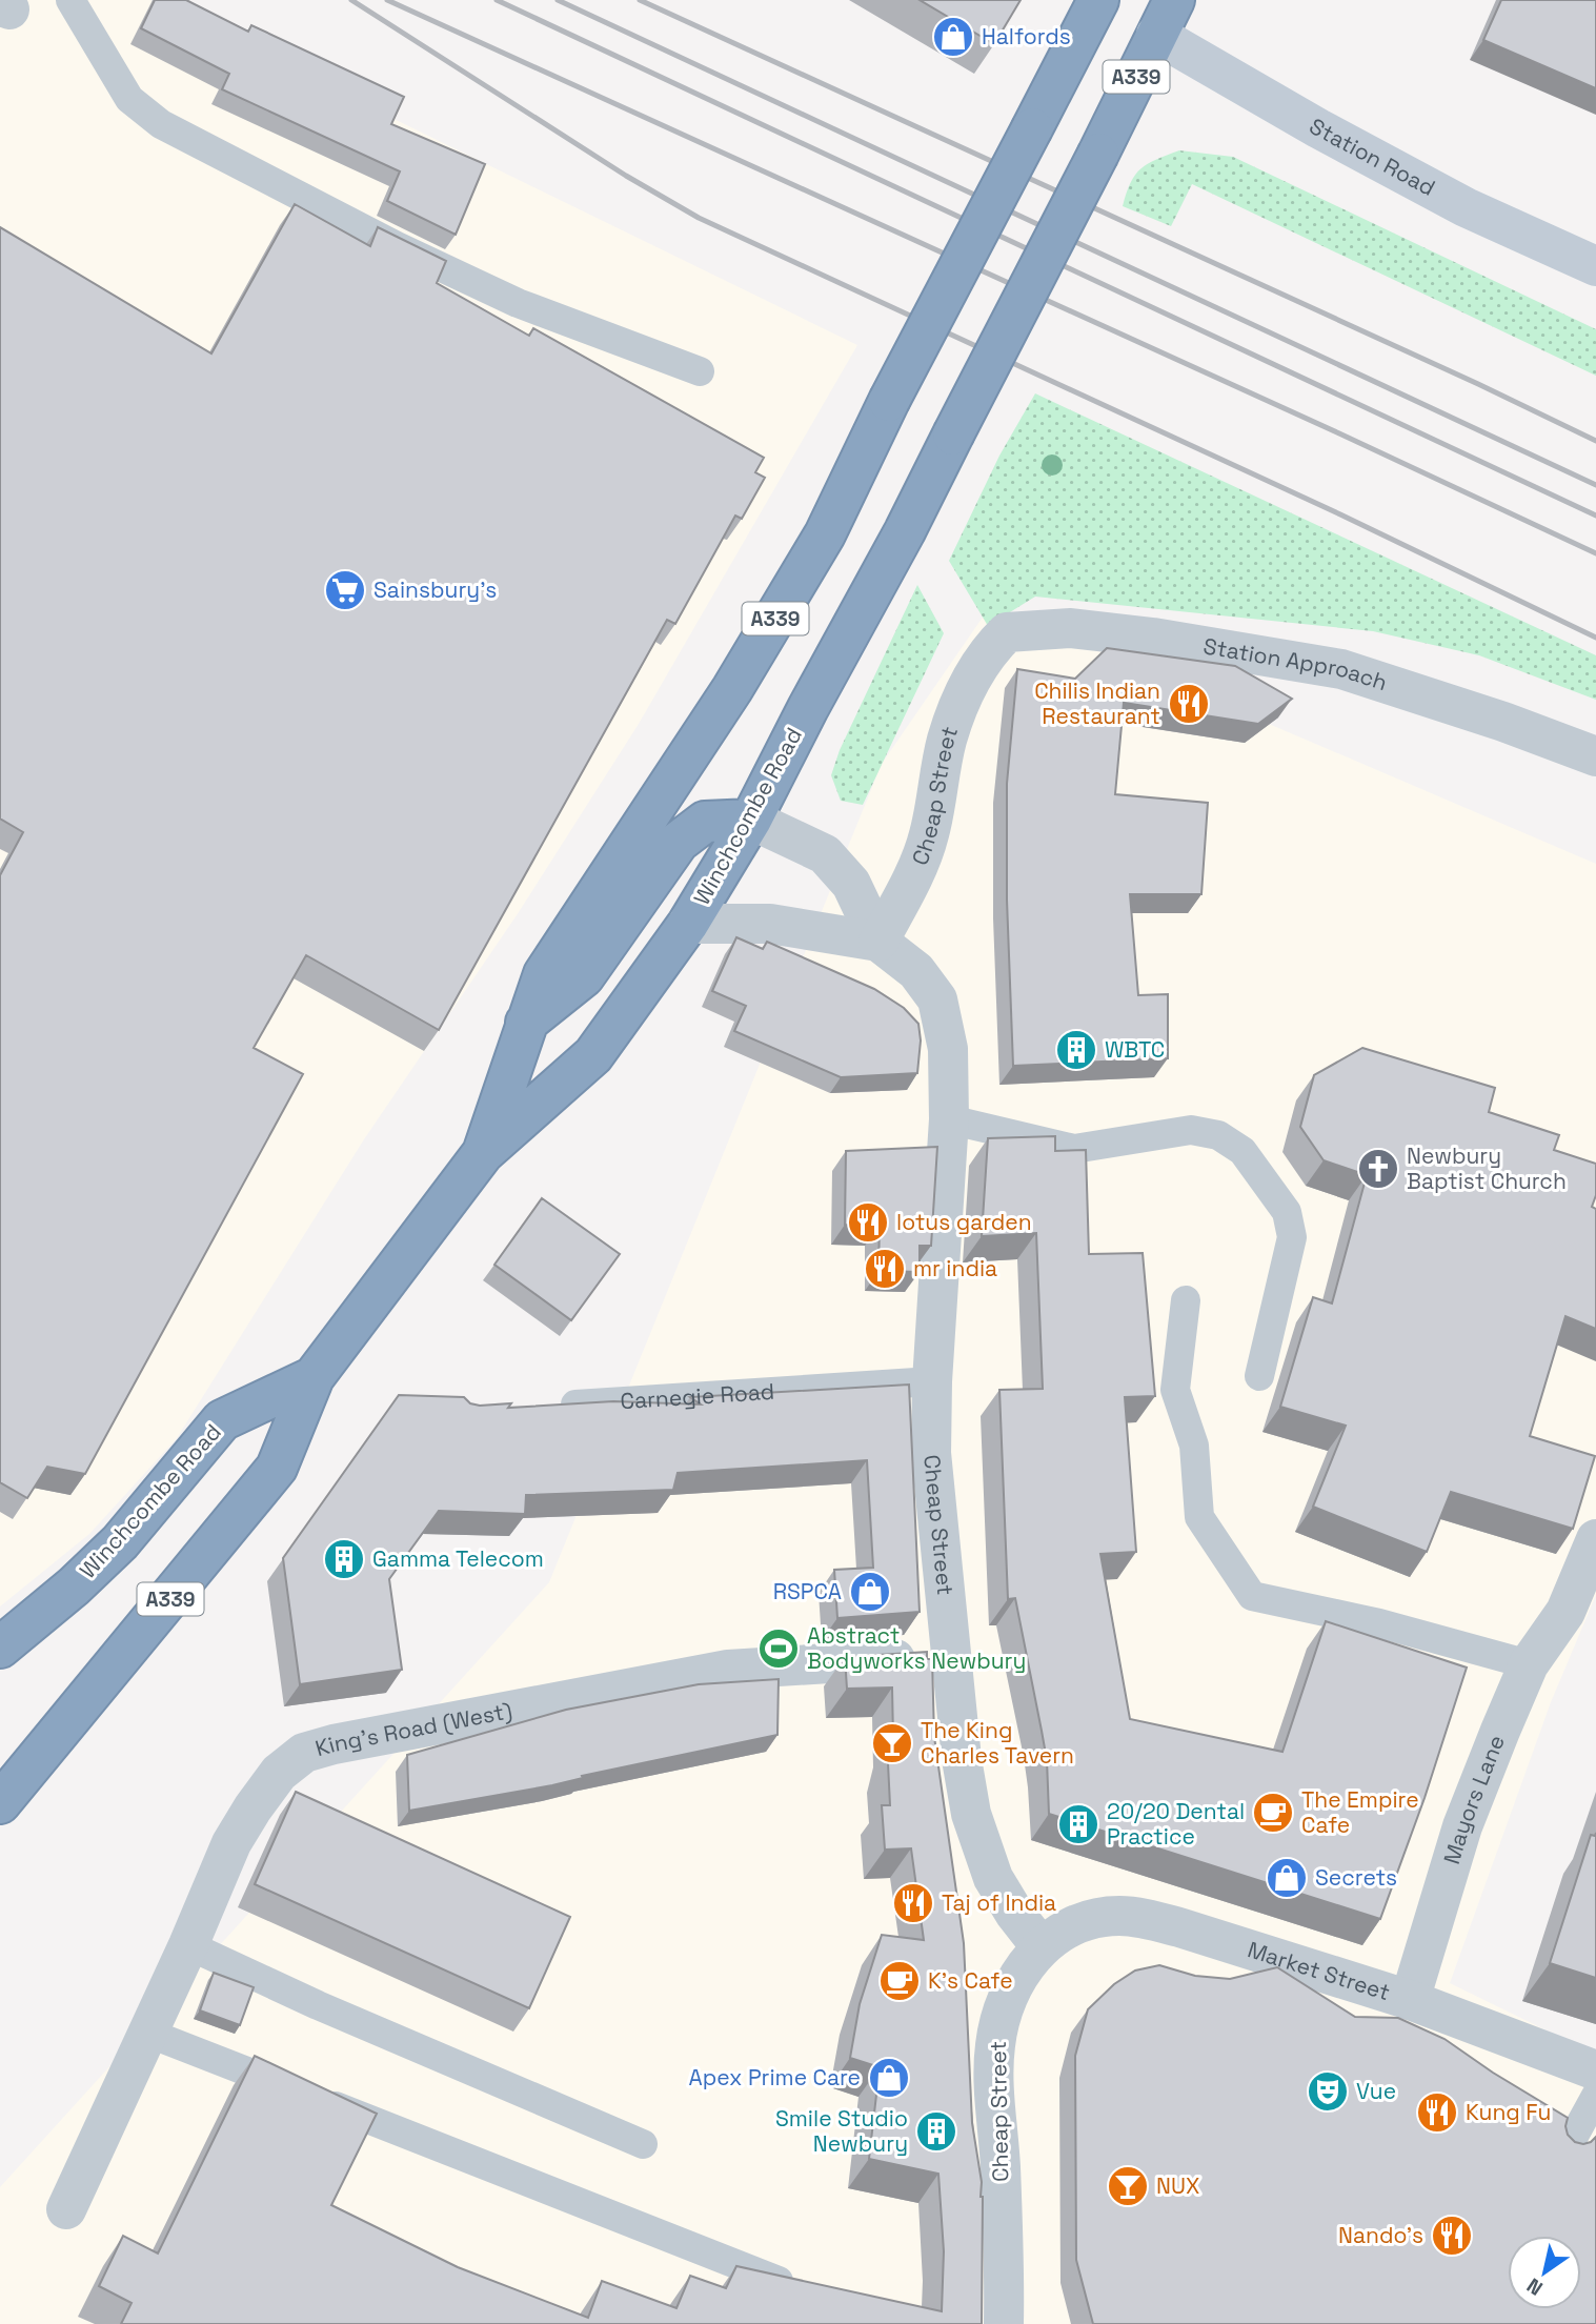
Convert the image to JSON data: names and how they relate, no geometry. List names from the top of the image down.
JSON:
{
  "streets": {
    "highway": ["A339", "Winchcombe Road"],
    "street": [
      "Station Road",
      "Station Approach",
      "Cheap Street",
      "King's Road (West)",
      "Mayors Lane",
      "Market Street"
    ],
    "lane": ["Carnegie Road"]
  },
  "crossings": [
    ["Station Road", "Winchcombe Road"],
    ["Station Approach", "Cheap Street"],
    ["Cheap Street", "Winchcombe Road"],
    ["Cheap Street", "Carnegie Road"],
    ["Cheap Street", "King's Road (West)"],
    ["Cheap Street", "Market Street"],
    ["Mayors Lane", "Market Street"]
  ],
  "places": {
    "shop": [
      "Halfords",
      "RSPCA",
      "Secrets",
      "Apex Prime Care"
    ],
    "supermarket": ["Sainsbury's"],
    "restaurant": [
      "Chilis Indian Restaurant",
      "lotus garden",
      "mr india",
      "Taj of India",
      "Kung Fu",
      "Nando's"
    ],
    "building": [
      "WBTC",
      "Gamma Telecom",
      "20/20 Dental Practice",
      "Smile Studio Newbury"
    ],
    "church": ["Newbury Baptist Church"],
    "sports": ["Abstract Bodyworks Newbury"],
    "bar": ["The King Charles Tavern", "NUX"],
    "cafe": ["The Empire Cafe", "K's Cafe"],
    "theatre": ["Vue"]
  },
  "north": "bottom left"
}
